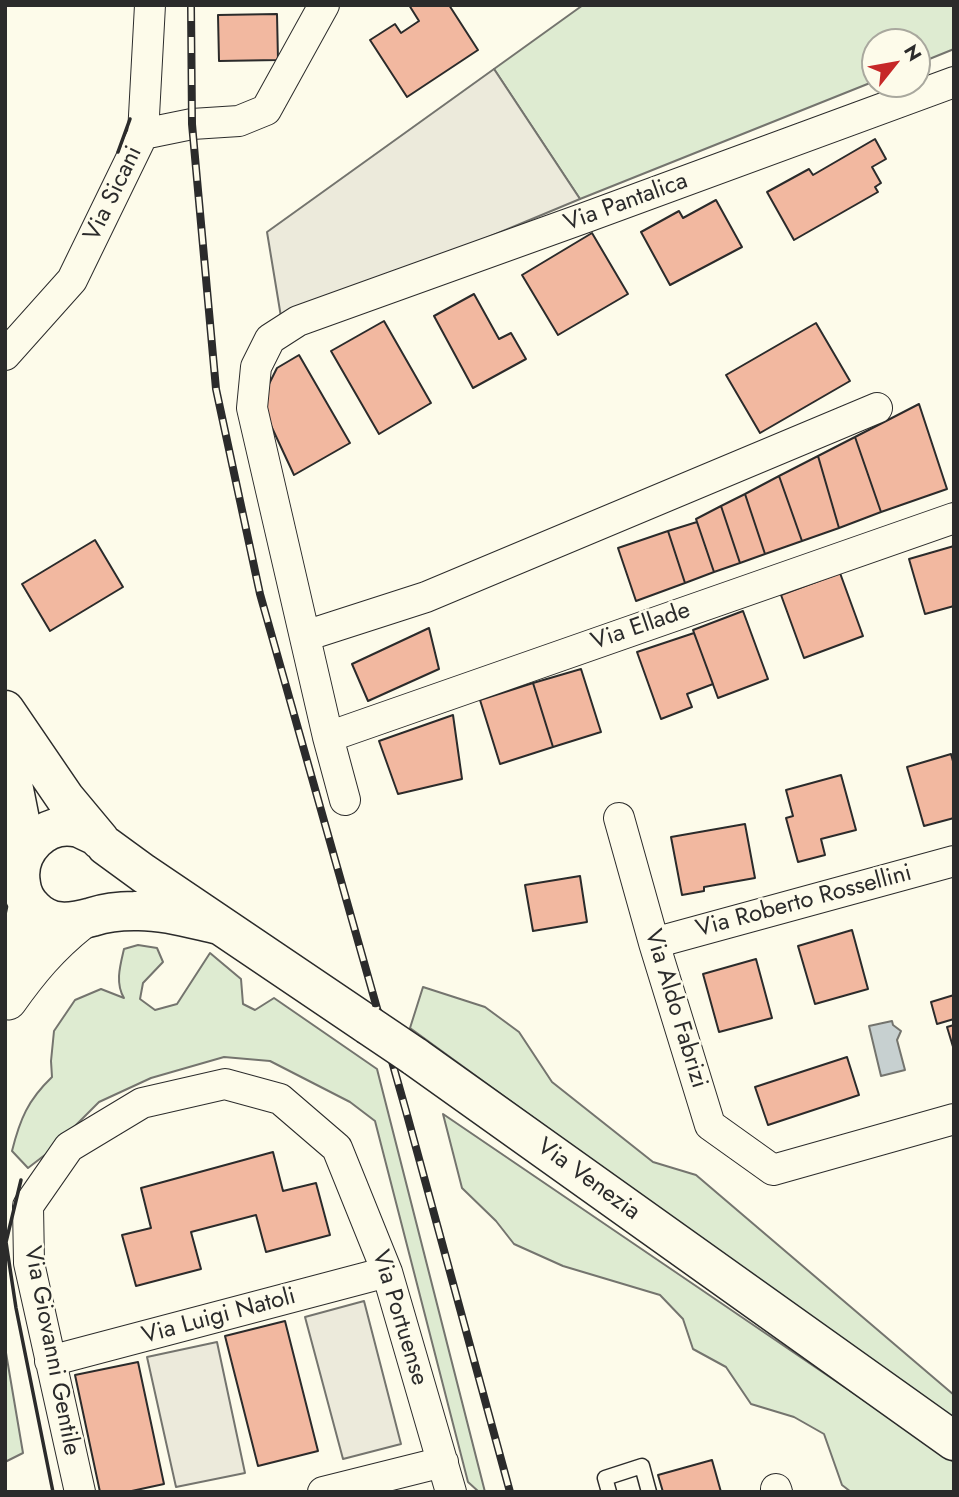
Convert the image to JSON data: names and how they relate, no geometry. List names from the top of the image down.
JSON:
{
  "streets": {
    "main road": ["Via Venezia"],
    "street": [
      "Via Sicani",
      "Via Pantalica",
      "Via Ellade",
      "Via Roberto Rossellini",
      "Via Aldo Fabrizi",
      "Via Luigi Natoli",
      "Via Portuense",
      "Via Giovanni Gentile"
    ]
  },
  "crossings": [
    ["Via Pantalica", "Via Ellade"],
    ["Via Roberto Rossellini", "Via Aldo Fabrizi"],
    ["Via Luigi Natoli", "Via Portuense"],
    ["Via Luigi Natoli", "Via Giovanni Gentile"],
    ["Via Portuense", "Via Giovanni Gentile"]
  ],
  "north": "top right"
}
